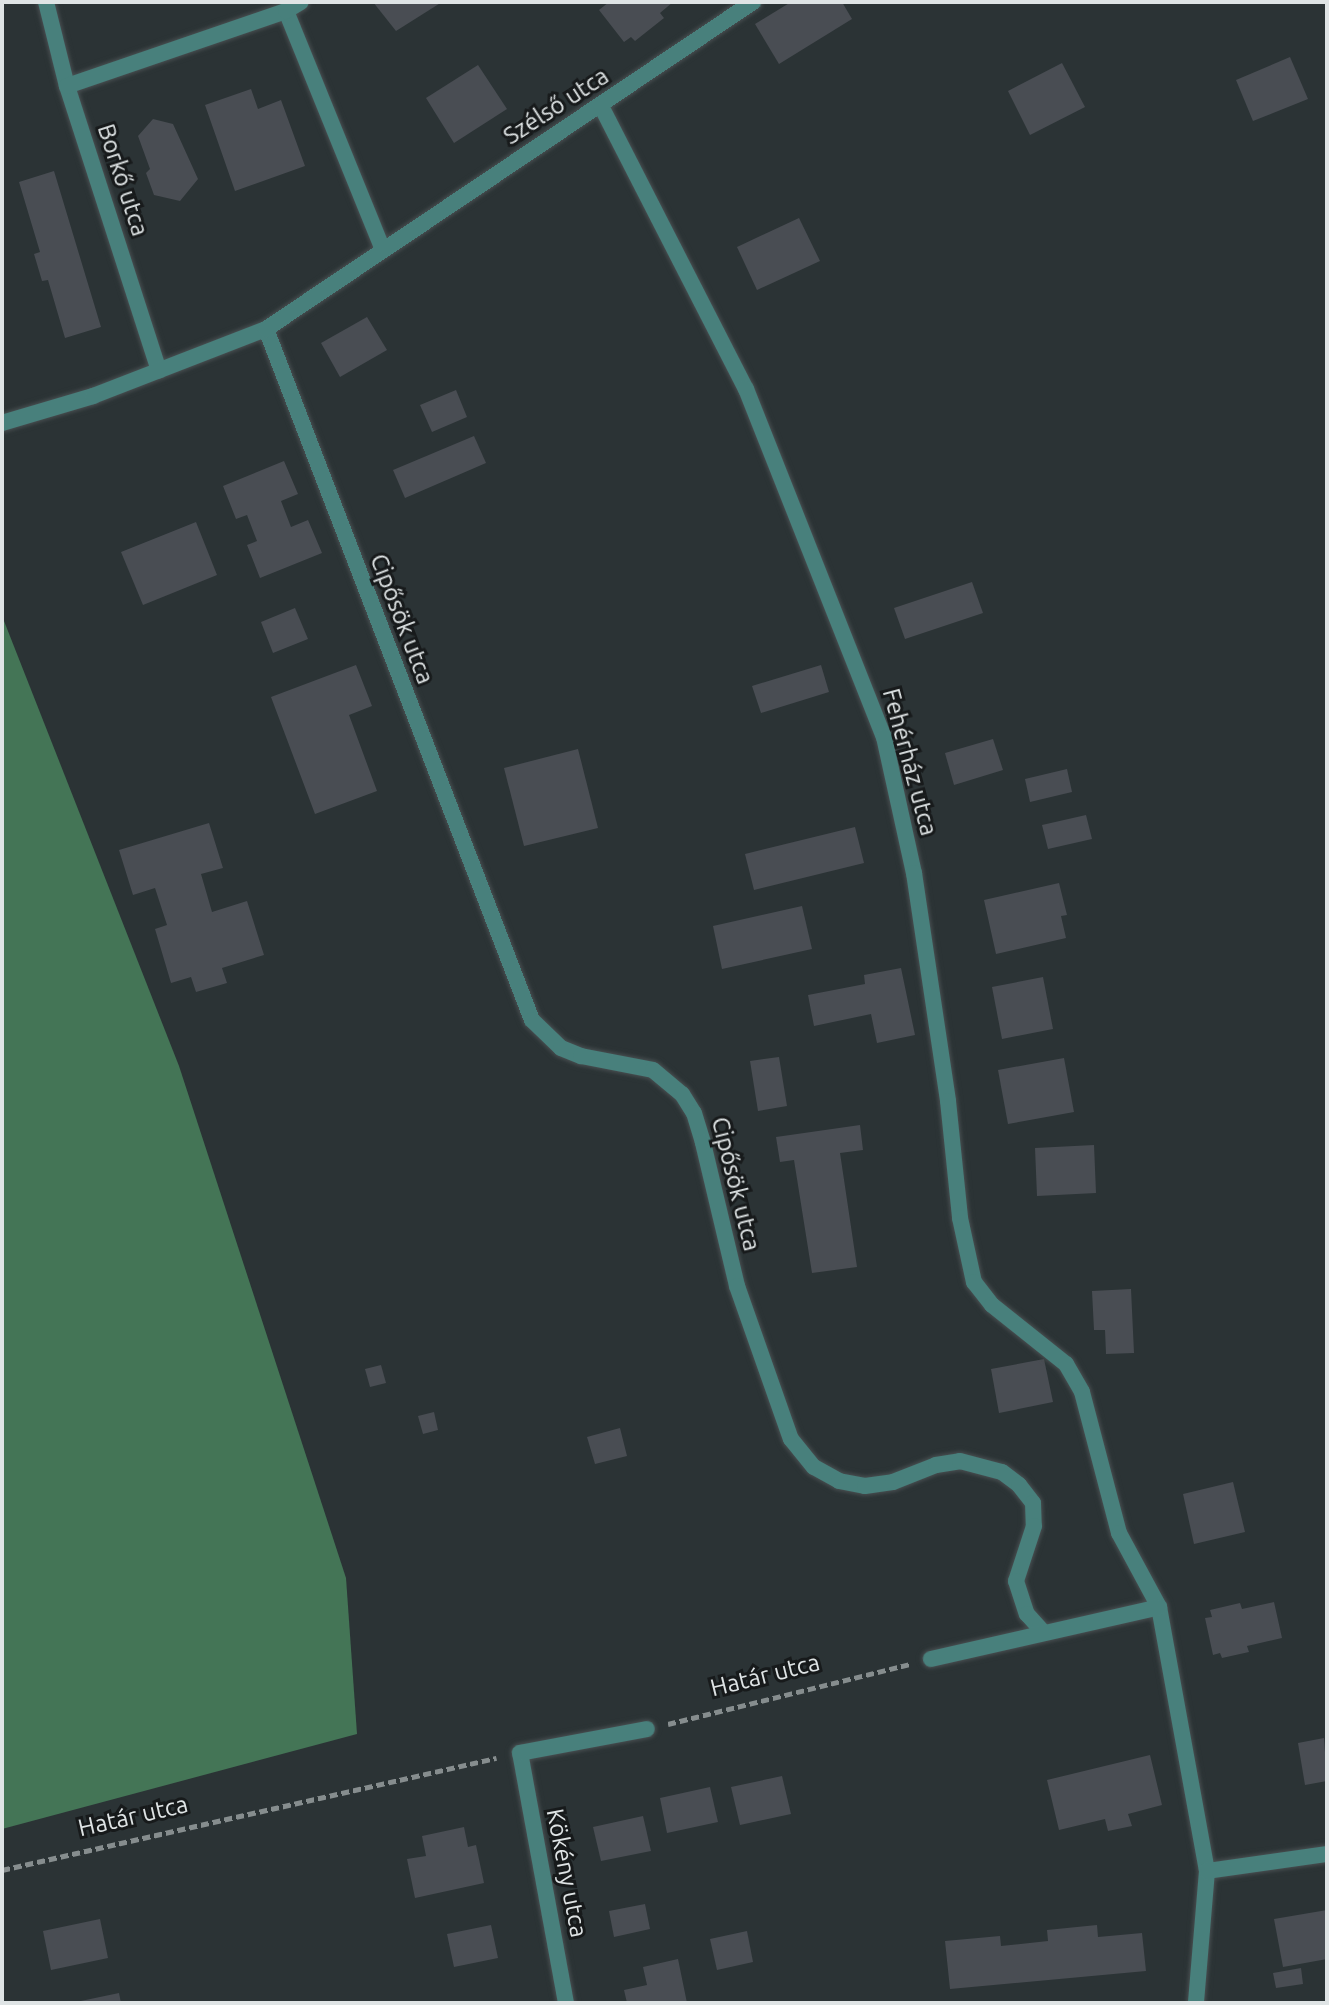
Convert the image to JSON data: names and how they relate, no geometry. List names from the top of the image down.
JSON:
{
  "streets": {
    "street": [
      "Szélső utca",
      "Borkő utca",
      "Cipősök utca",
      "Fehérház utca",
      "Kökény utca"
    ],
    "path": ["Határ utca"]
  },
  "crossings": [
    ["Szélső utca", "Borkő utca"],
    ["Szélső utca", "Cipősök utca"],
    ["Szélső utca", "Fehérház utca"],
    ["Határ utca", "Kökény utca"]
  ]
}
